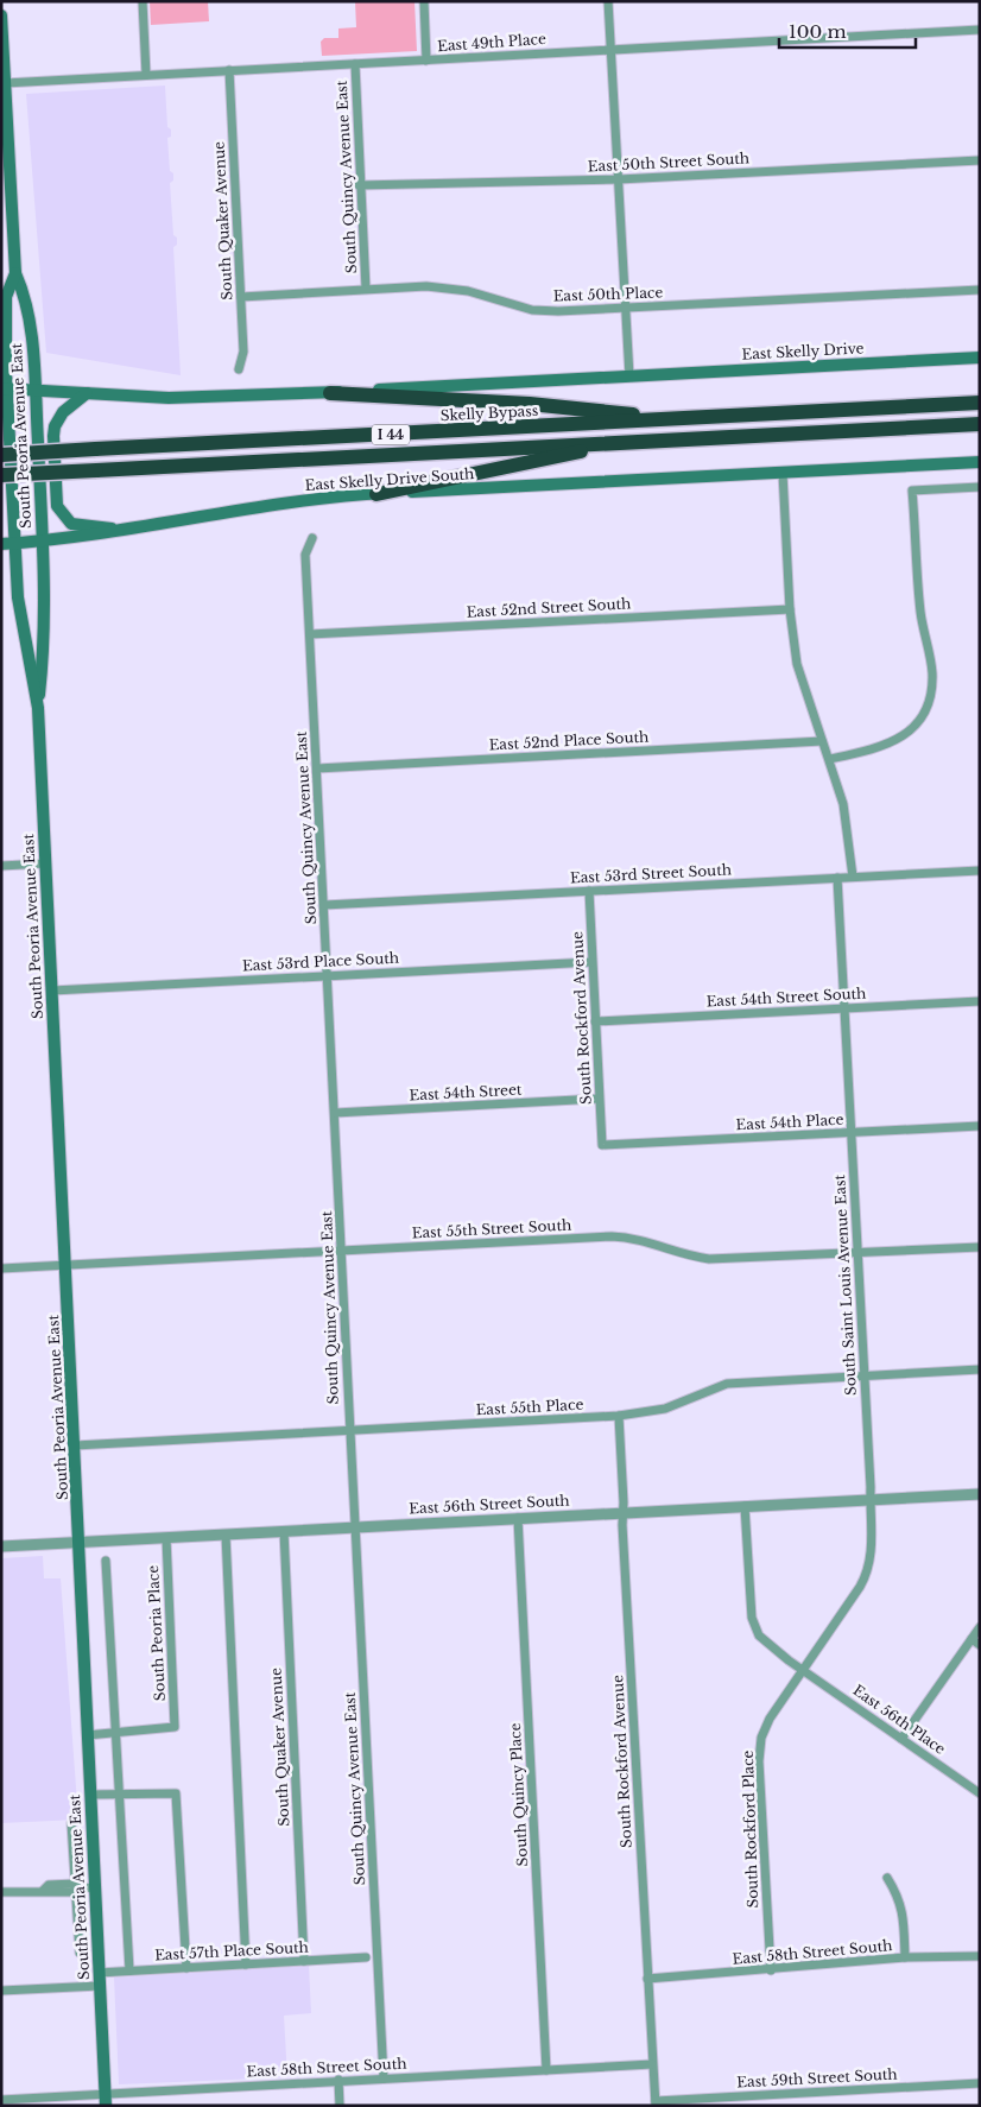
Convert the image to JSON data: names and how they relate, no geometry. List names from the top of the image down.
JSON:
{
  "streets": {
    "highway": ["Skelly Bypass", "I 44"],
    "main road": ["East Skelly Drive", "South Peoria Avenue East", "East Skelly Drive South"],
    "street": [
      "East 49th Place",
      "East 50th Street South",
      "South Quincy Avenue East",
      "South Quaker Avenue",
      "East 50th Place",
      "East 52nd Street South",
      "East 52nd Place South",
      "East 53rd Street South",
      "East 53rd Place South",
      "East 54th Street South",
      "South Rockford Avenue",
      "East 54th Street",
      "East 54th Place",
      "East 55th Street South",
      "South Saint Louis Avenue East",
      "East 55th Place",
      "East 56th Street South",
      "South Peoria Place",
      "East 56th Place",
      "South Quincy Place",
      "South Rockford Place",
      "East 57th Place South",
      "East 58th Street South",
      "East 59th Street South"
    ]
  },
  "crossings": [
    ["East 49th Place", "South Quincy Avenue East"],
    ["East 49th Place", "South Quaker Avenue"],
    ["East 49th Place", "South Peoria Avenue East"],
    ["East 50th Street South", "South Quincy Avenue East"],
    ["South Quincy Avenue East", "East 50th Place"],
    ["South Quincy Avenue East", "East 52nd Street South"],
    ["South Quincy Avenue East", "East 52nd Place South"],
    ["South Quincy Avenue East", "East 53rd Street South"],
    ["South Quincy Avenue East", "East 53rd Place South"],
    ["South Quincy Avenue East", "East 54th Street"],
    ["South Quincy Avenue East", "East 55th Street South"],
    ["South Quincy Avenue East", "East 55th Place"],
    ["South Quincy Avenue East", "East 56th Street South"],
    ["South Quincy Avenue East", "East 58th Street South"],
    ["South Quaker Avenue", "East 50th Place"],
    ["South Quaker Avenue", "East 56th Street South"],
    ["South Quaker Avenue", "East 57th Place South"],
    ["South Peoria Avenue East", "East Skelly Drive South"],
    ["South Peoria Avenue East", "East 53rd Place South"],
    ["South Peoria Avenue East", "East 55th Street South"],
    ["South Peoria Avenue East", "East 55th Place"],
    ["South Peoria Avenue East", "East 56th Street South"],
    ["South Peoria Avenue East", "East 57th Place South"],
    ["South Peoria Avenue East", "East 58th Street South"],
    ["East 53rd Street South", "South Rockford Avenue"],
    ["East 53rd Street South", "South Saint Louis Avenue East"],
    ["East 53rd Place South", "South Rockford Avenue"],
    ["East 54th Street South", "South Rockford Avenue"],
    ["East 54th Street South", "South Saint Louis Avenue East"],
    ["South Rockford Avenue", "East 54th Street"],
    ["South Rockford Avenue", "East 54th Place"],
    ["South Rockford Avenue", "East 55th Place"],
    ["South Rockford Avenue", "East 56th Street South"],
    ["South Rockford Avenue", "East 58th Street South"],
    ["South Rockford Avenue", "East 59th Street South"],
    ["East 54th Place", "South Saint Louis Avenue East"],
    ["East 55th Street South", "South Saint Louis Avenue East"],
    ["South Saint Louis Avenue East", "East 55th Place"],
    ["South Saint Louis Avenue East", "East 56th Street South"],
    ["South Saint Louis Avenue East", "East 56th Place"],
    ["South Saint Louis Avenue East", "South Rockford Place"],
    ["East 56th Street South", "South Peoria Place"],
    ["East 56th Street South", "South Quincy Place"],
    ["East 56th Place", "South Rockford Place"],
    ["South Quincy Place", "East 58th Street South"],
    ["South Rockford Place", "East 58th Street South"]
  ],
  "scale_bar": "100 m"
}
